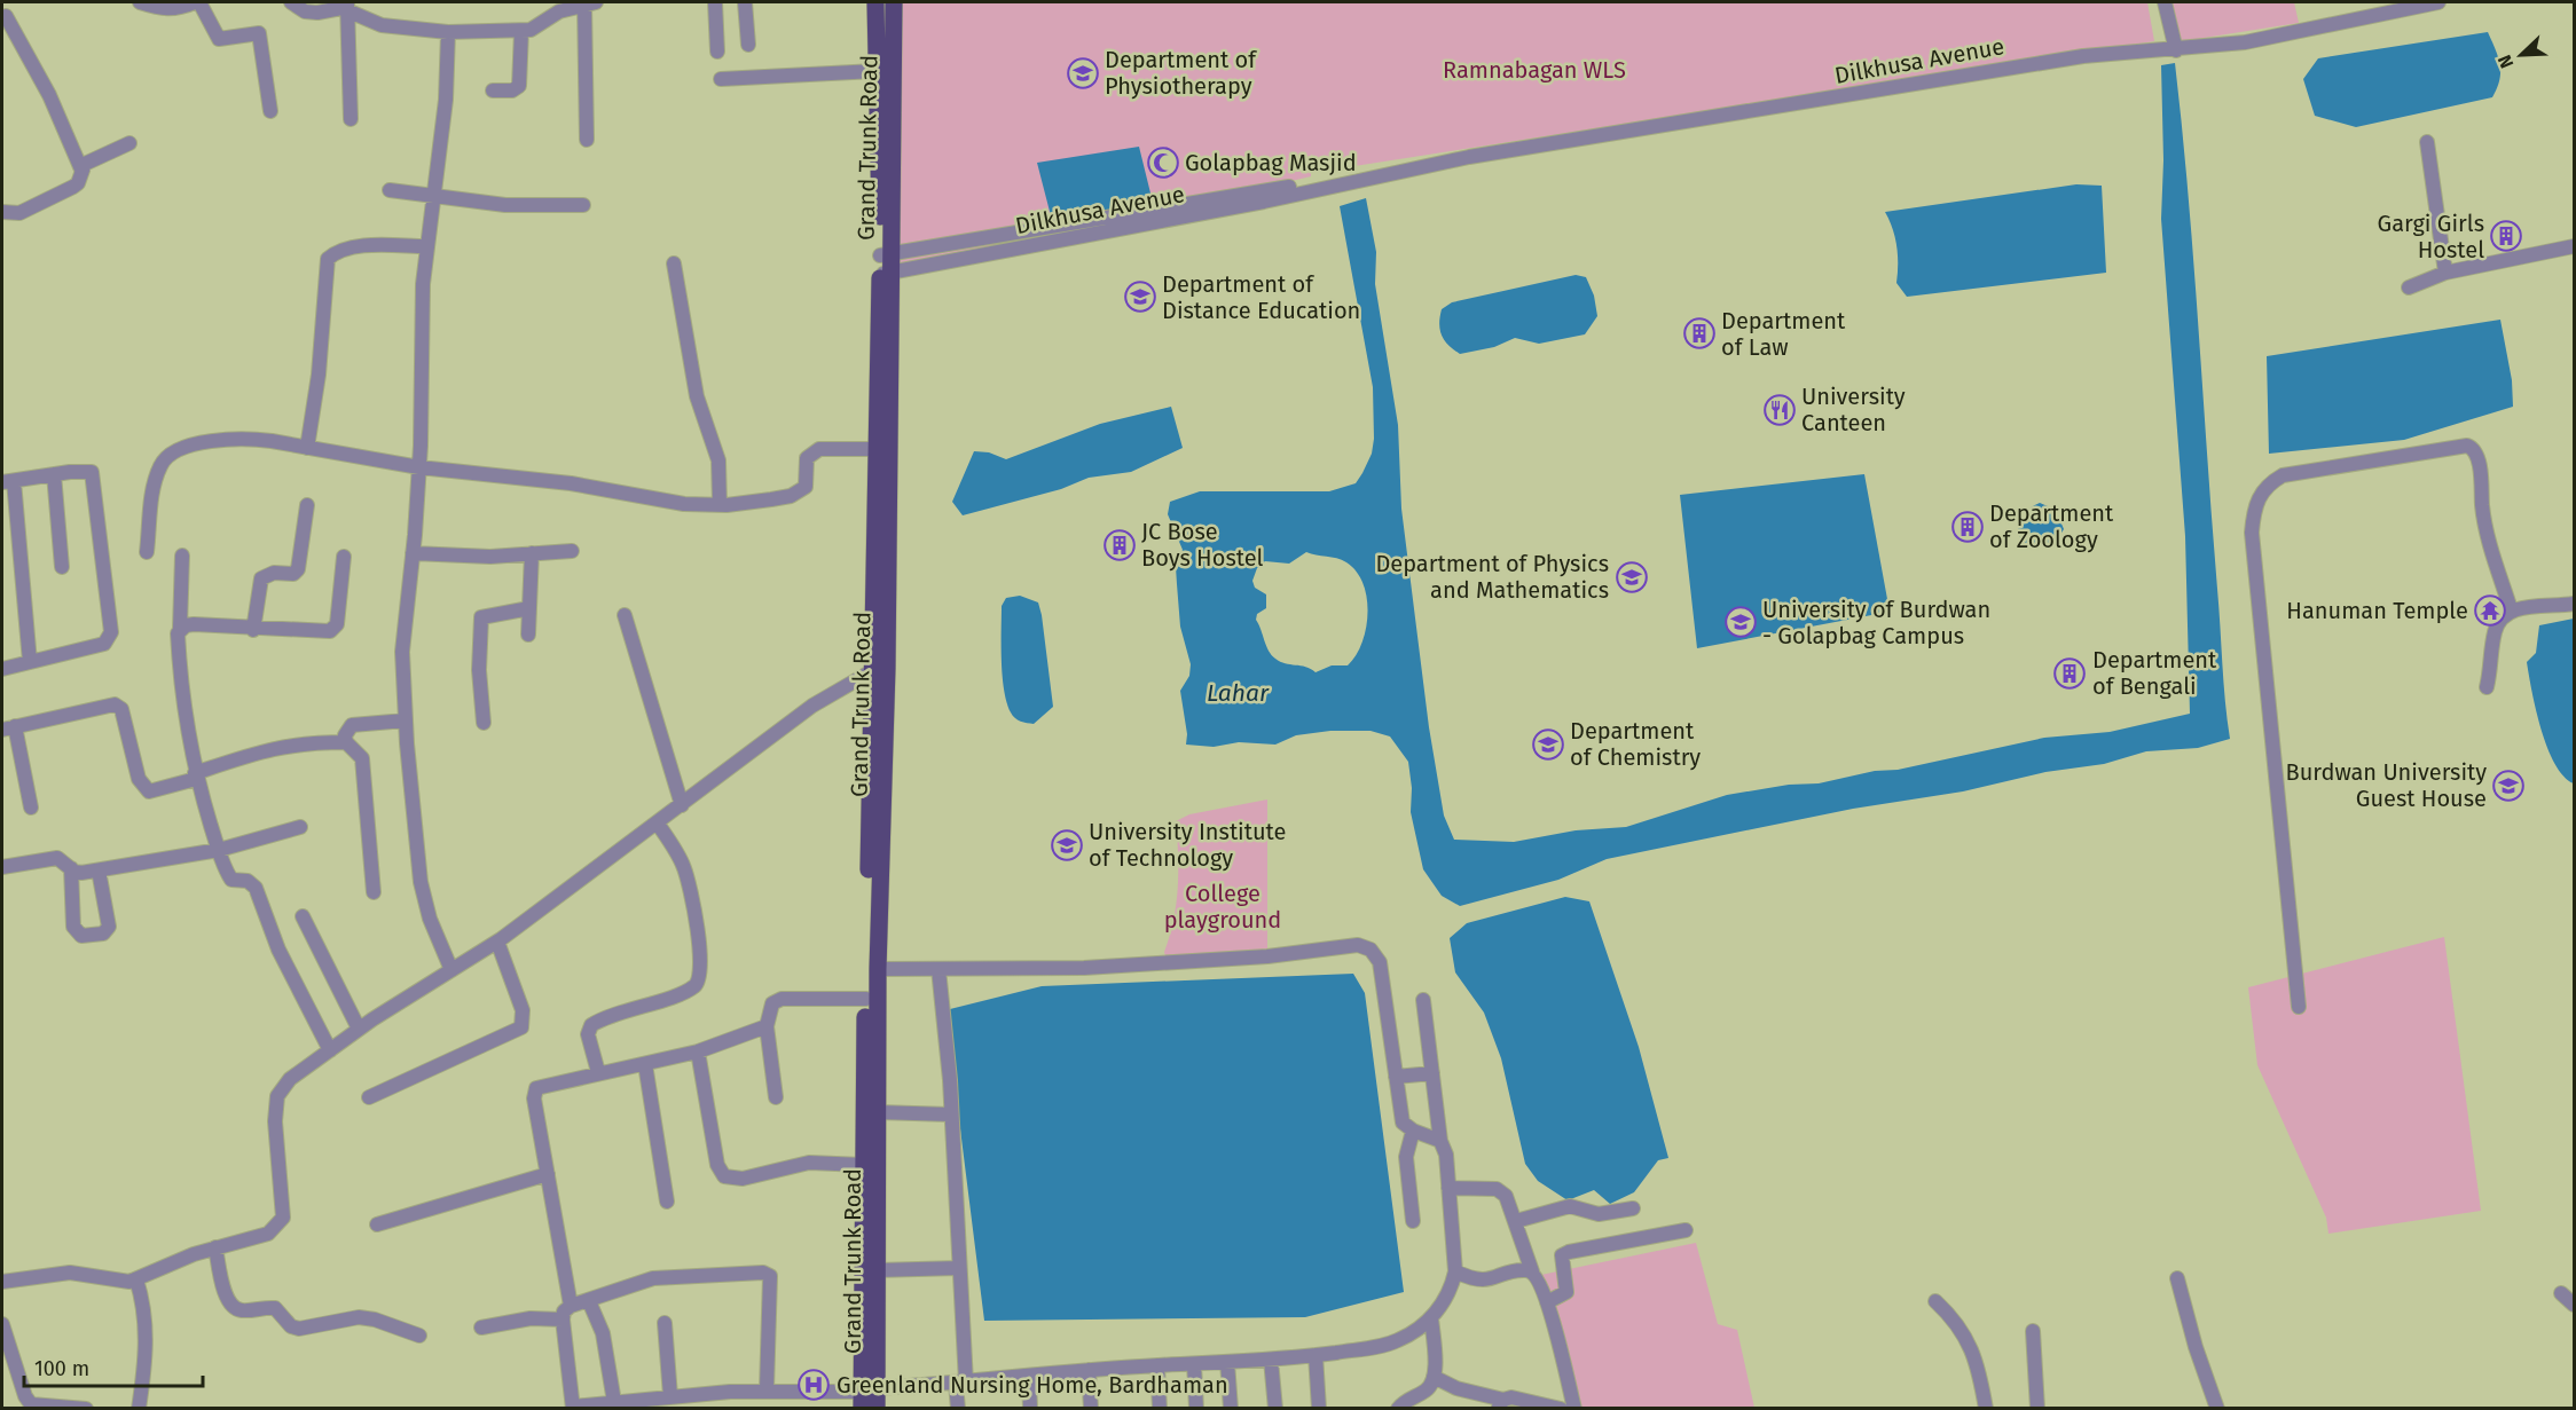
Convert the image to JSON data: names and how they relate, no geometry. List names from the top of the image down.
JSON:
{
  "streets": {
    "main road": ["Grand Trunk Road"],
    "street": ["Dilkhusa Avenue"]
  },
  "crossings": [
    ["Dilkhusa Avenue", "Grand Trunk Road"]
  ],
  "water": ["Lahar"],
  "parks": ["Ramnabagan WLS", "College playground"],
  "places": {
    "school or university": [
      "Department of Physiotherapy",
      "Department of Distance Education",
      "Department of Physics and Mathematics",
      "University of Burdwan - Golapbag Campus",
      "Department of Chemistry",
      "Burdwan University Guest House",
      "University Institute of Technology"
    ],
    "mosque": ["Golapbag Masjid"],
    "building": [
      "Gargi Girls Hostel",
      "Department of Law",
      "Department of Zoology",
      "JC Bose Boys Hostel",
      "Department of Bengali"
    ],
    "restaurant": ["University Canteen"],
    "temple": ["Hanuman Temple"],
    "hospital": ["Greenland Nursing Home, Bardhaman"]
  },
  "scale_bar": "100 m",
  "north": "bottom left"
}
